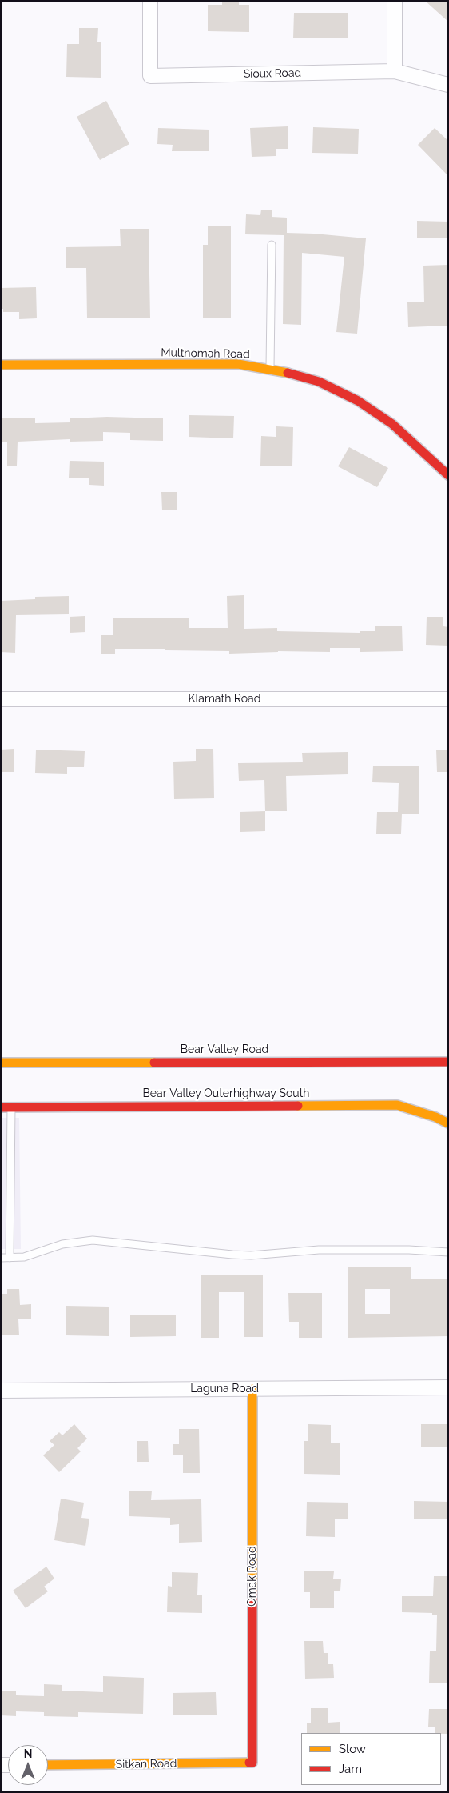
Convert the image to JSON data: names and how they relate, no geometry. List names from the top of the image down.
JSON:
{
  "streets": {
    "street": [
      "Sioux Road",
      "Multnomah Road",
      "Klamath Road",
      "Bear Valley Road",
      "Bear Valley Outerhighway South",
      "Laguna Road",
      "Omak Road",
      "Sitkan Road"
    ]
  },
  "crossings": [
    ["Laguna Road", "Omak Road"],
    ["Omak Road", "Sitkan Road"]
  ],
  "legend": ["Slow", "Jam"],
  "north": "top"
}
